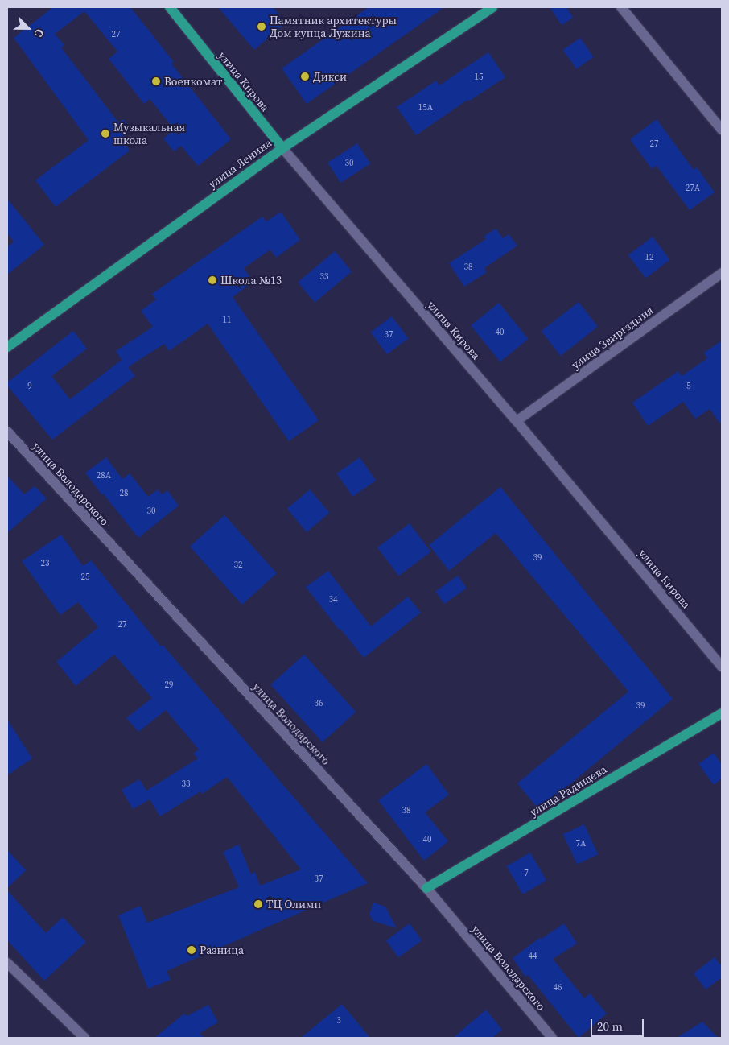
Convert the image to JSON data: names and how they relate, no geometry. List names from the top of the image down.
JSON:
{
  "streets": {
    "main road": ["улица Кирова", "улица Ленина", "улица Радищева"],
    "street": ["улица Звиргздыня", "улица Володарского"]
  },
  "crossings": [
    ["улица Кирова", "улица Ленина"],
    ["улица Кирова", "улица Звиргздыня"],
    ["улица Володарского", "улица Радищева"]
  ],
  "places": [
    "Памятник архитектуры Дом купца Лужина",
    "Дикси",
    "Военкомат",
    "Музыкальная школа",
    "Школа №13",
    "ТЦ Олимп",
    "Разница"
  ],
  "house_numbers": [
    "27",
    "15",
    "15А",
    "27",
    "30",
    "27А",
    "12",
    "38",
    "33",
    "11",
    "40",
    "37",
    "9",
    "5",
    "28А",
    "28",
    "30",
    "39",
    "23",
    "32",
    "25",
    "34",
    "27",
    "29",
    "36",
    "39",
    "33",
    "38",
    "40",
    "7А",
    "7",
    "37",
    "44",
    "46",
    "3"
  ],
  "scale_bar": "20 m",
  "north": "bottom right"
}
